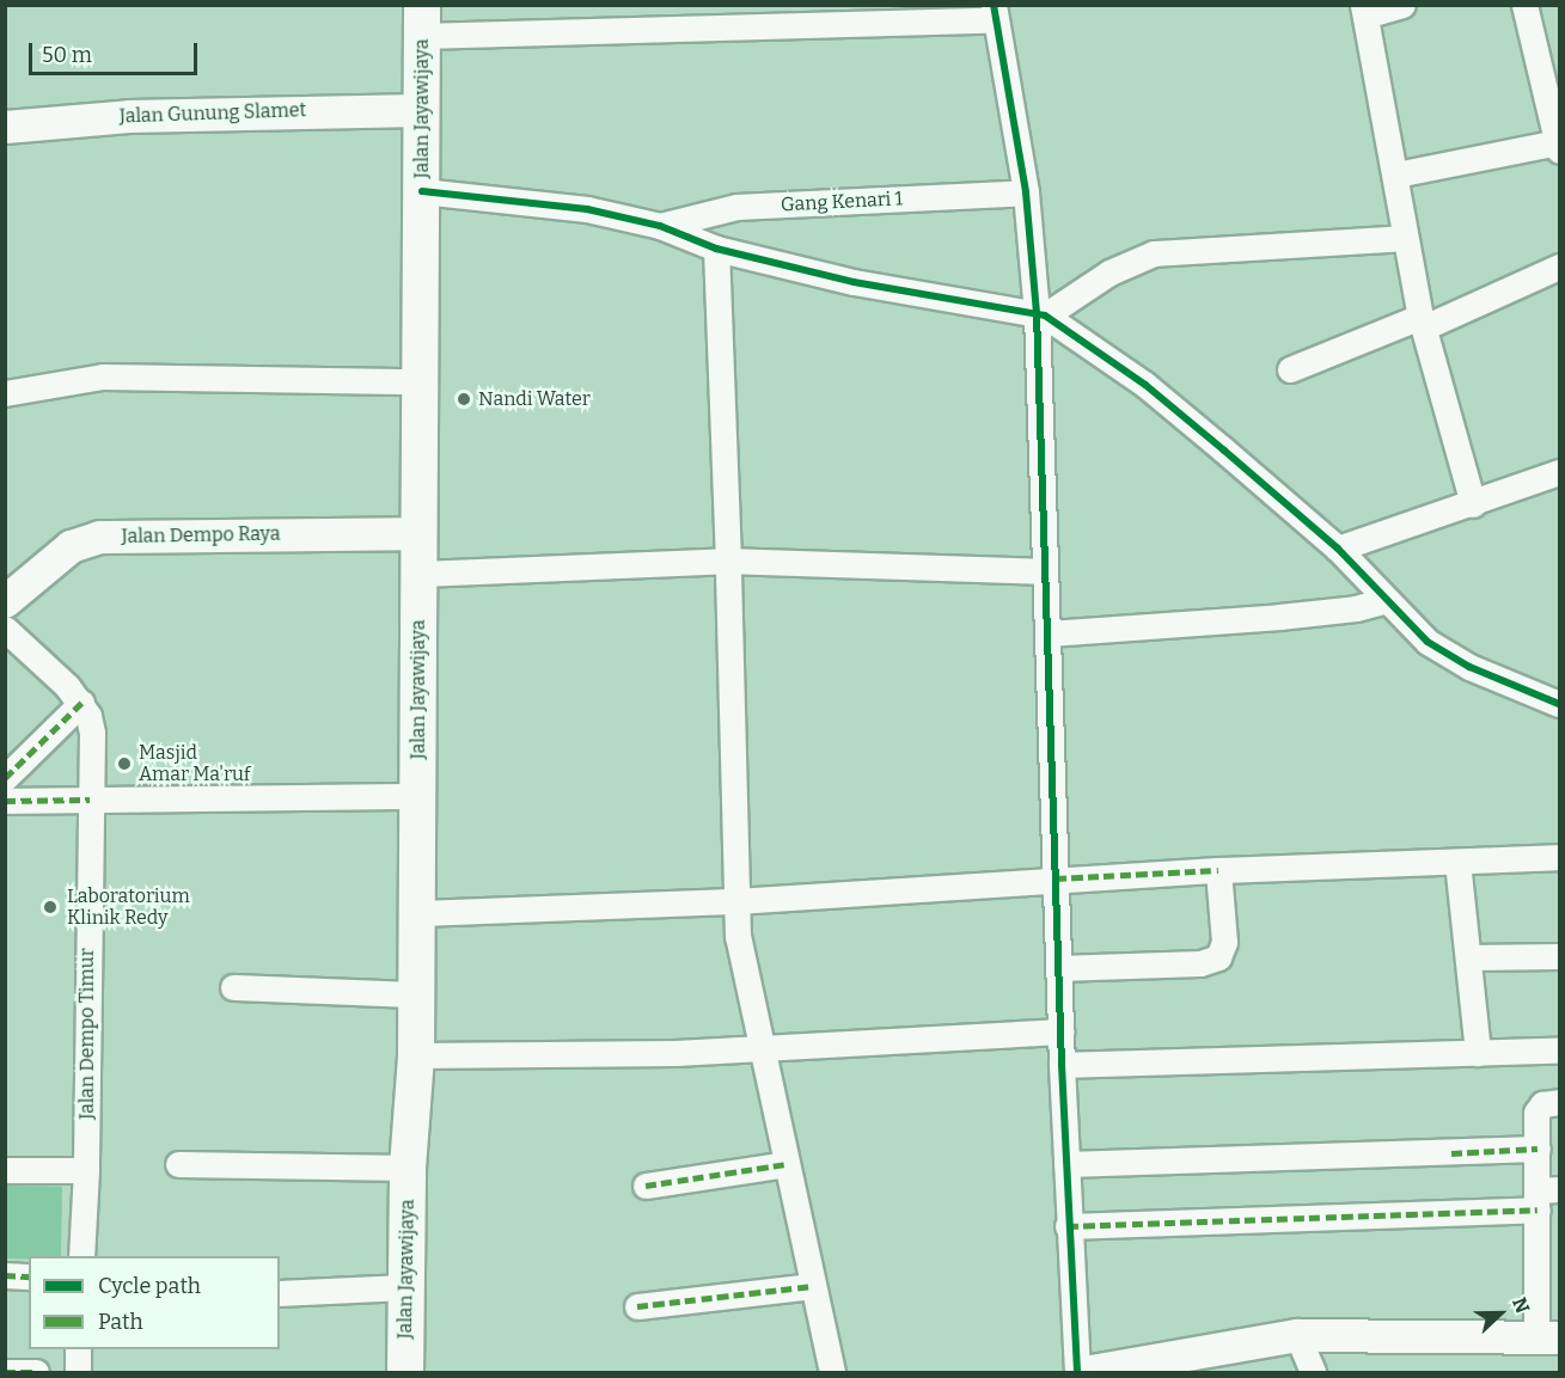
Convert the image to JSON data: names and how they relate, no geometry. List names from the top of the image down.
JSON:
{
  "streets": {
    "main road": ["Jalan Jayawijaya"],
    "street": [
      "Jalan Gunung Slamet",
      "Gang Kenari 1",
      "Jalan Dempo Raya",
      "Jalan Dempo Timur"
    ]
  },
  "crossings": [
    ["Jalan Jayawijaya", "Jalan Gunung Slamet"],
    ["Jalan Jayawijaya", "Jalan Dempo Raya"]
  ],
  "places": ["Nandi Water", "Masjid Amar Ma'ruf", "Laboratorium Klinik Redy"],
  "legend": ["Cycle path", "Path"],
  "scale_bar": "50 m",
  "north": "right"
}
